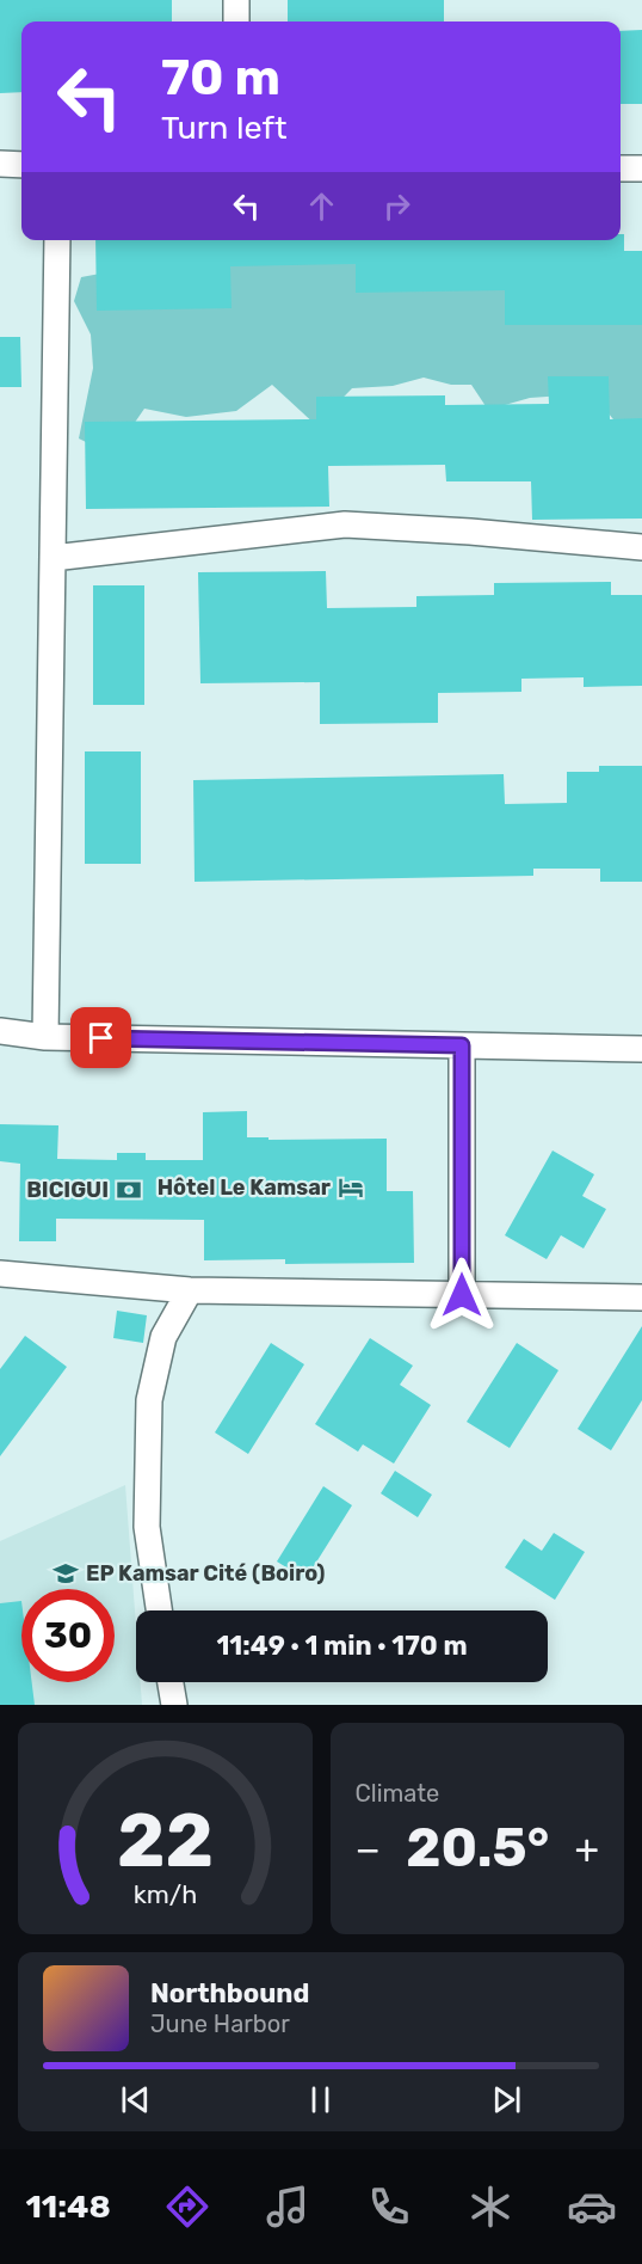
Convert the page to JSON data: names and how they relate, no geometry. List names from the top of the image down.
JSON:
{
  "places": {
    "hotel": ["Hôtel Le Kamsar"],
    "bank": ["BICIGUI"],
    "school or university": ["EP Kamsar Cité (Boiro)"]
  },
  "page": {
    "turn": ["70 m", "Turn left"],
    "limit": "30",
    "trip": "11:49 · 1 min · 170 m",
    "tile": "Climate",
    "heat": ["−", "20.5°", "+"],
    "song": ["Northbound", "June Harbor"],
    "tabs": "11:48",
    "gauge": ["22", "km/h"]
  }
}
